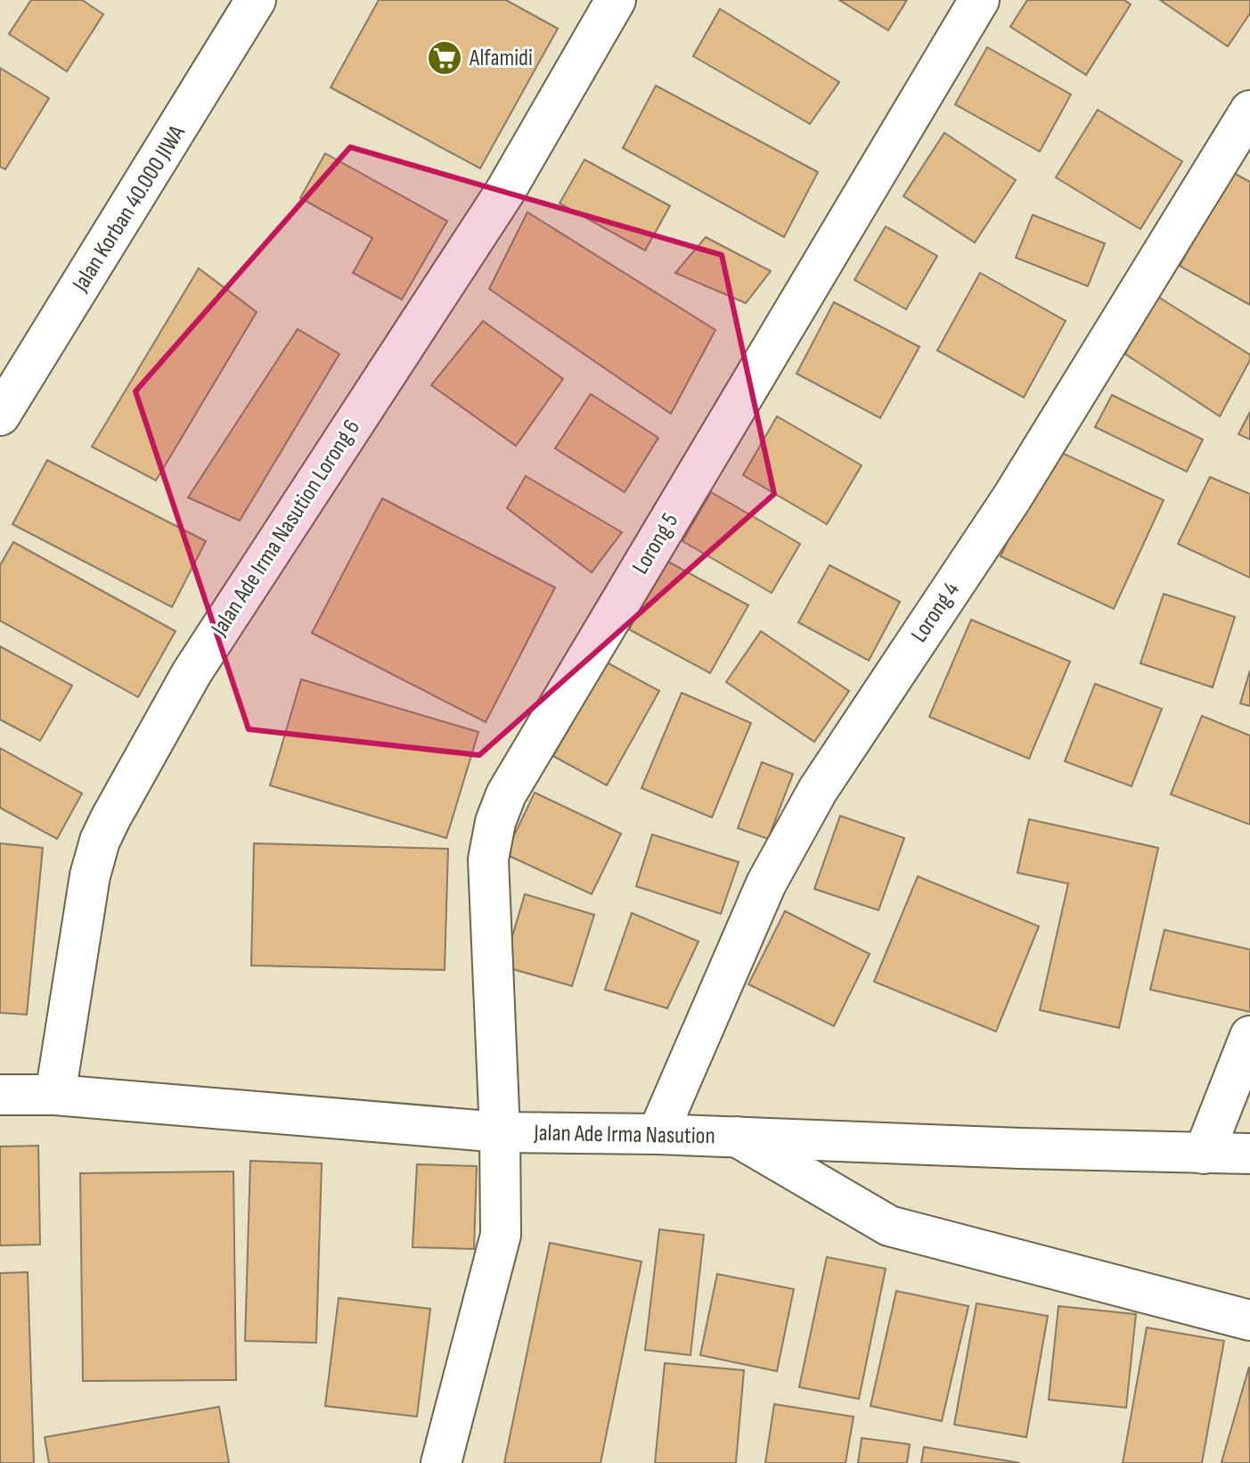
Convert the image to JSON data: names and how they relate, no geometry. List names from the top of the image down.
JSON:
{
  "streets": {
    "street": [
      "Jalan Korban 40.000 JIWA",
      "Jalan Ade Irma Nasution Lorong 6",
      "Lorong 5",
      "Lorong 4",
      "Jalan Ade Irma Nasution"
    ]
  },
  "crossings": [
    ["Jalan Ade Irma Nasution Lorong 6", "Jalan Ade Irma Nasution"],
    ["Lorong 5", "Jalan Ade Irma Nasution"],
    ["Lorong 4", "Jalan Ade Irma Nasution"]
  ],
  "places": {
    "supermarket": ["Alfamidi"]
  }
}
